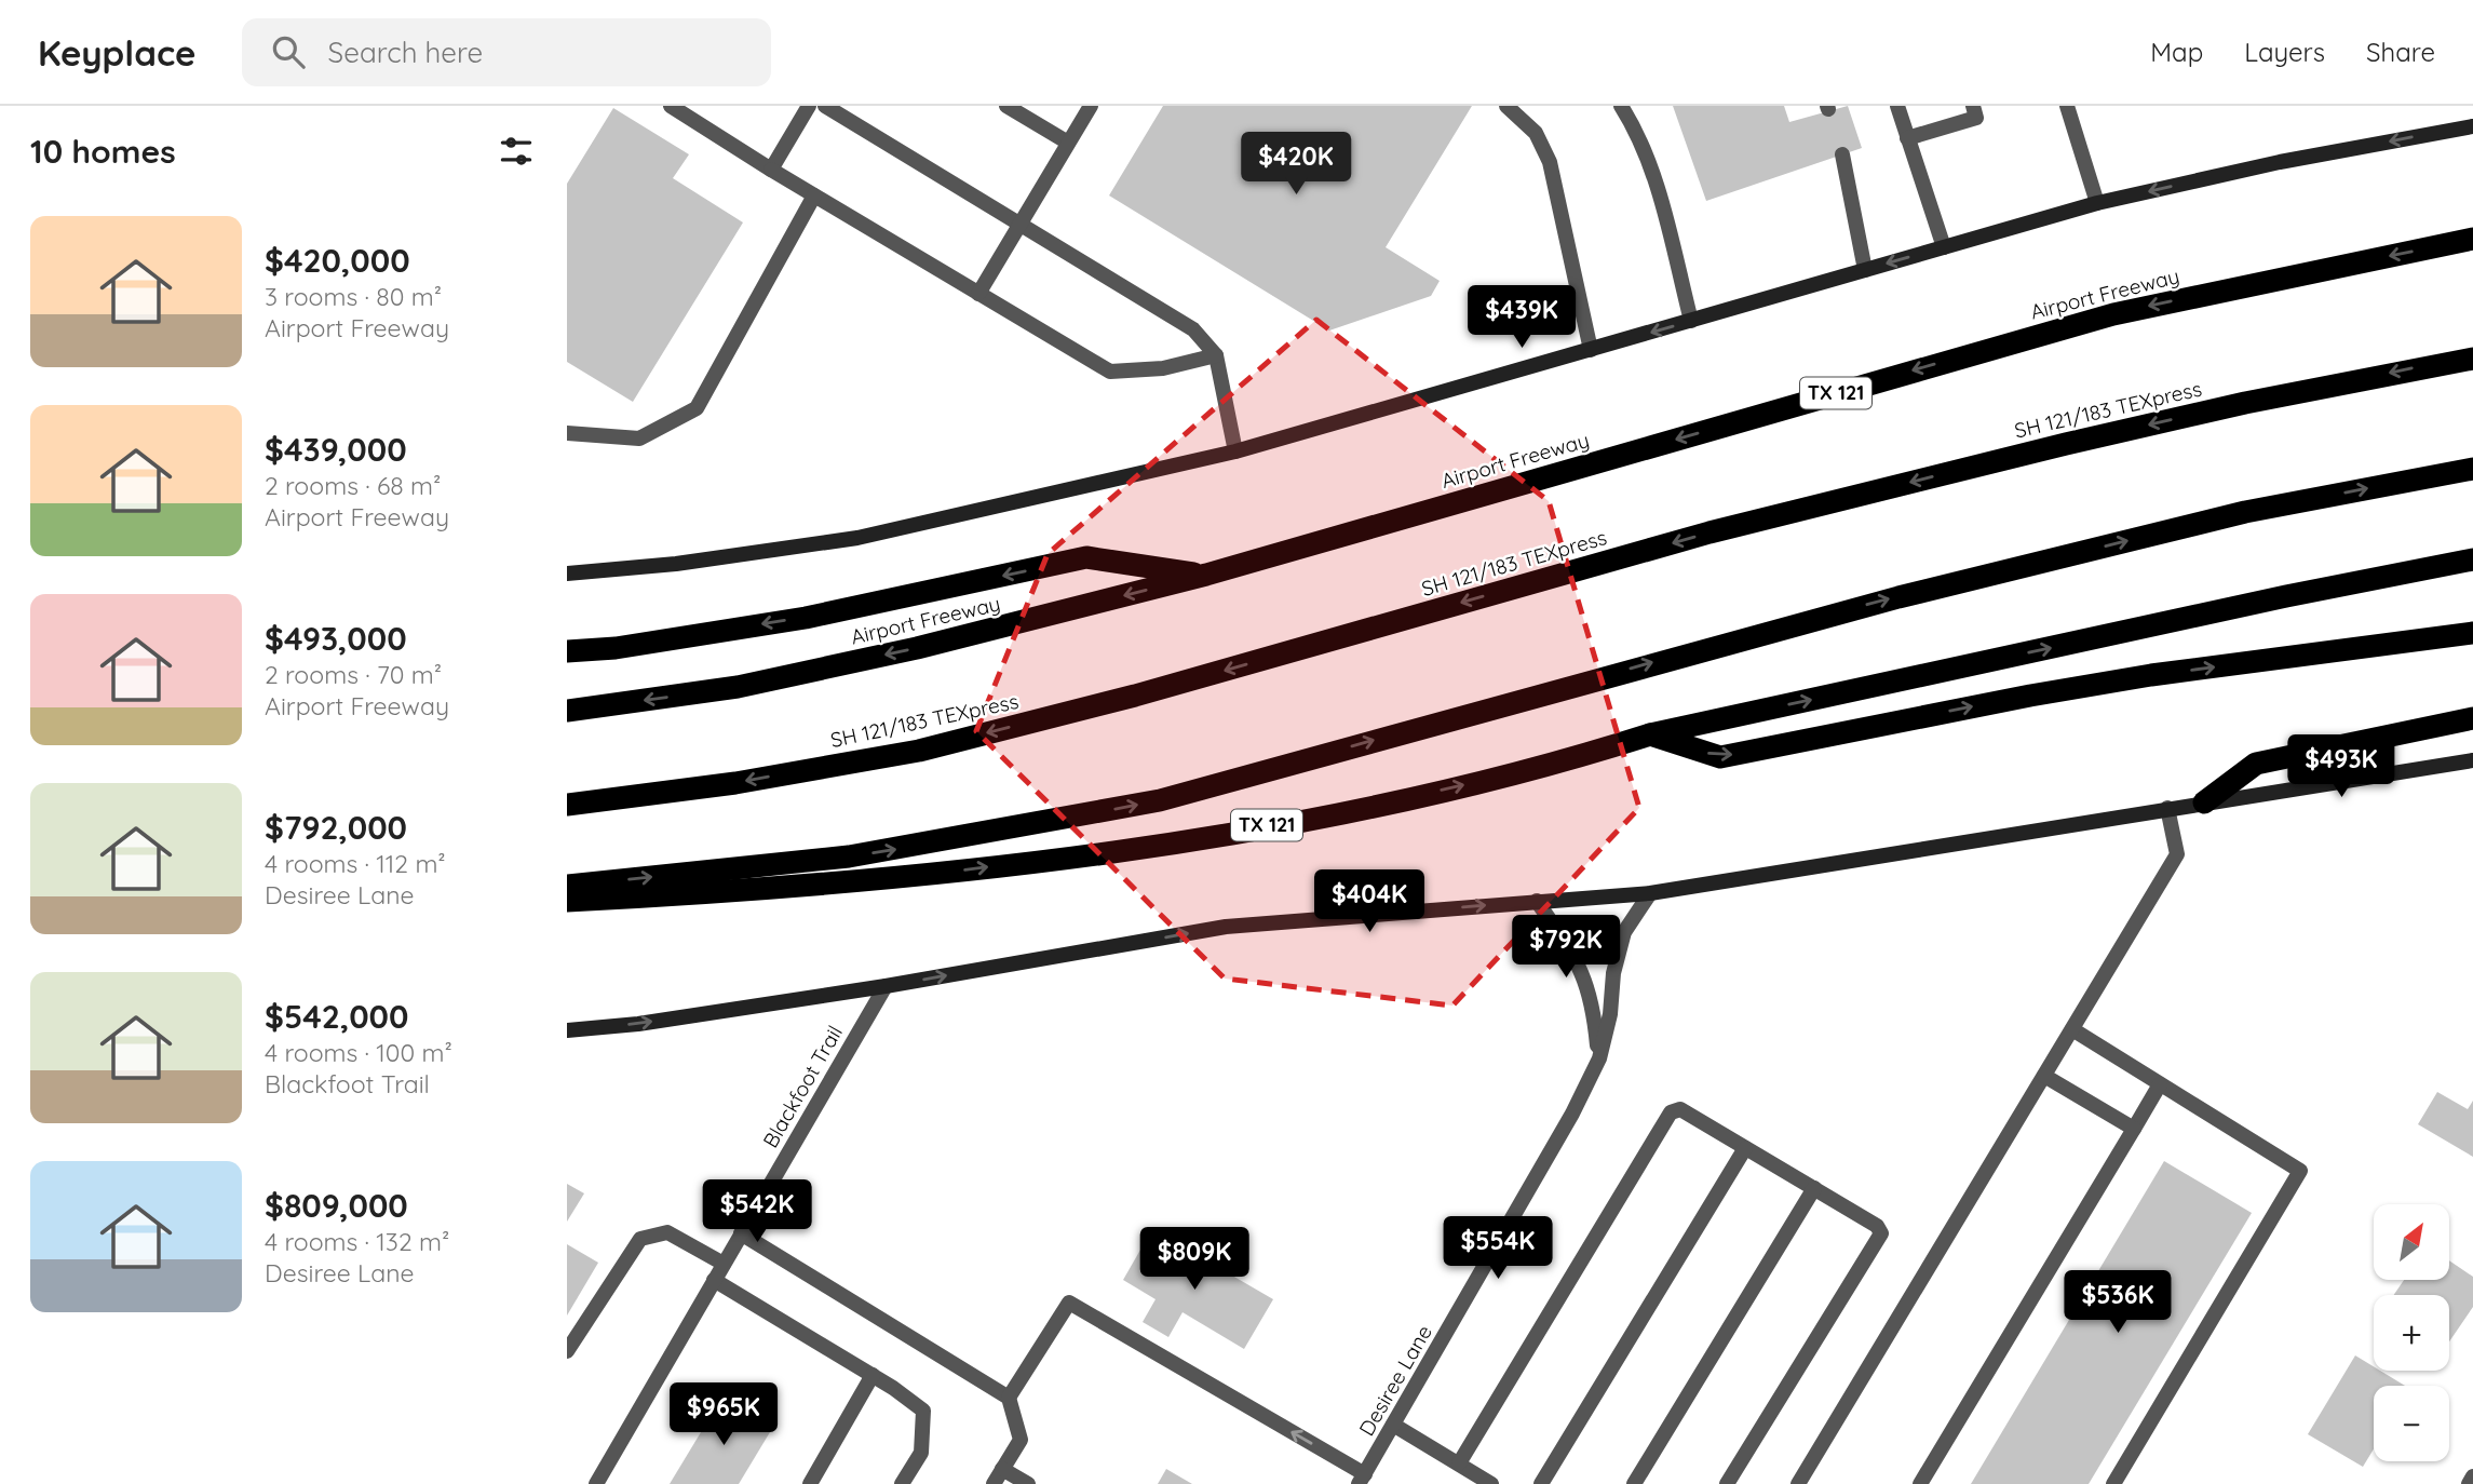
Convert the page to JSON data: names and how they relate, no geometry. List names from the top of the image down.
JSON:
{
  "streets": {
    "highway": ["Airport Freeway", "TX 121", "SH 121/183 TEXpress"],
    "street": ["Blackfoot Trail", "Desiree Lane"]
  },
  "north": "top right",
  "page": {
    "header": "Keyplace",
    "search": "Search here",
    "nav": ["Map", "Layers", "Share"],
    "heading": "10 homes",
    "price": [
      "$420K",
      "$439K",
      "$493K",
      "$404K",
      "$792K",
      "$542K",
      "$554K",
      "$809K",
      "$536K",
      "$965K"
    ],
    "list": [
      {
        "name": "$420,000",
        "note": "3 rooms · 80 m² · Airport Freeway"
      },
      {
        "name": "$439,000",
        "note": "2 rooms · 68 m² · Airport Freeway"
      },
      {
        "name": "$493,000",
        "note": "2 rooms · 70 m² · Airport Freeway"
      },
      {
        "name": "$792,000",
        "note": "4 rooms · 112 m² · Desiree Lane"
      },
      {
        "name": "$542,000",
        "note": "4 rooms · 100 m² · Blackfoot Trail"
      },
      {
        "name": "$809,000",
        "note": "4 rooms · 132 m² · Desiree Lane"
      }
    ],
    "map_buttons": ["+", "−"]
  }
}
